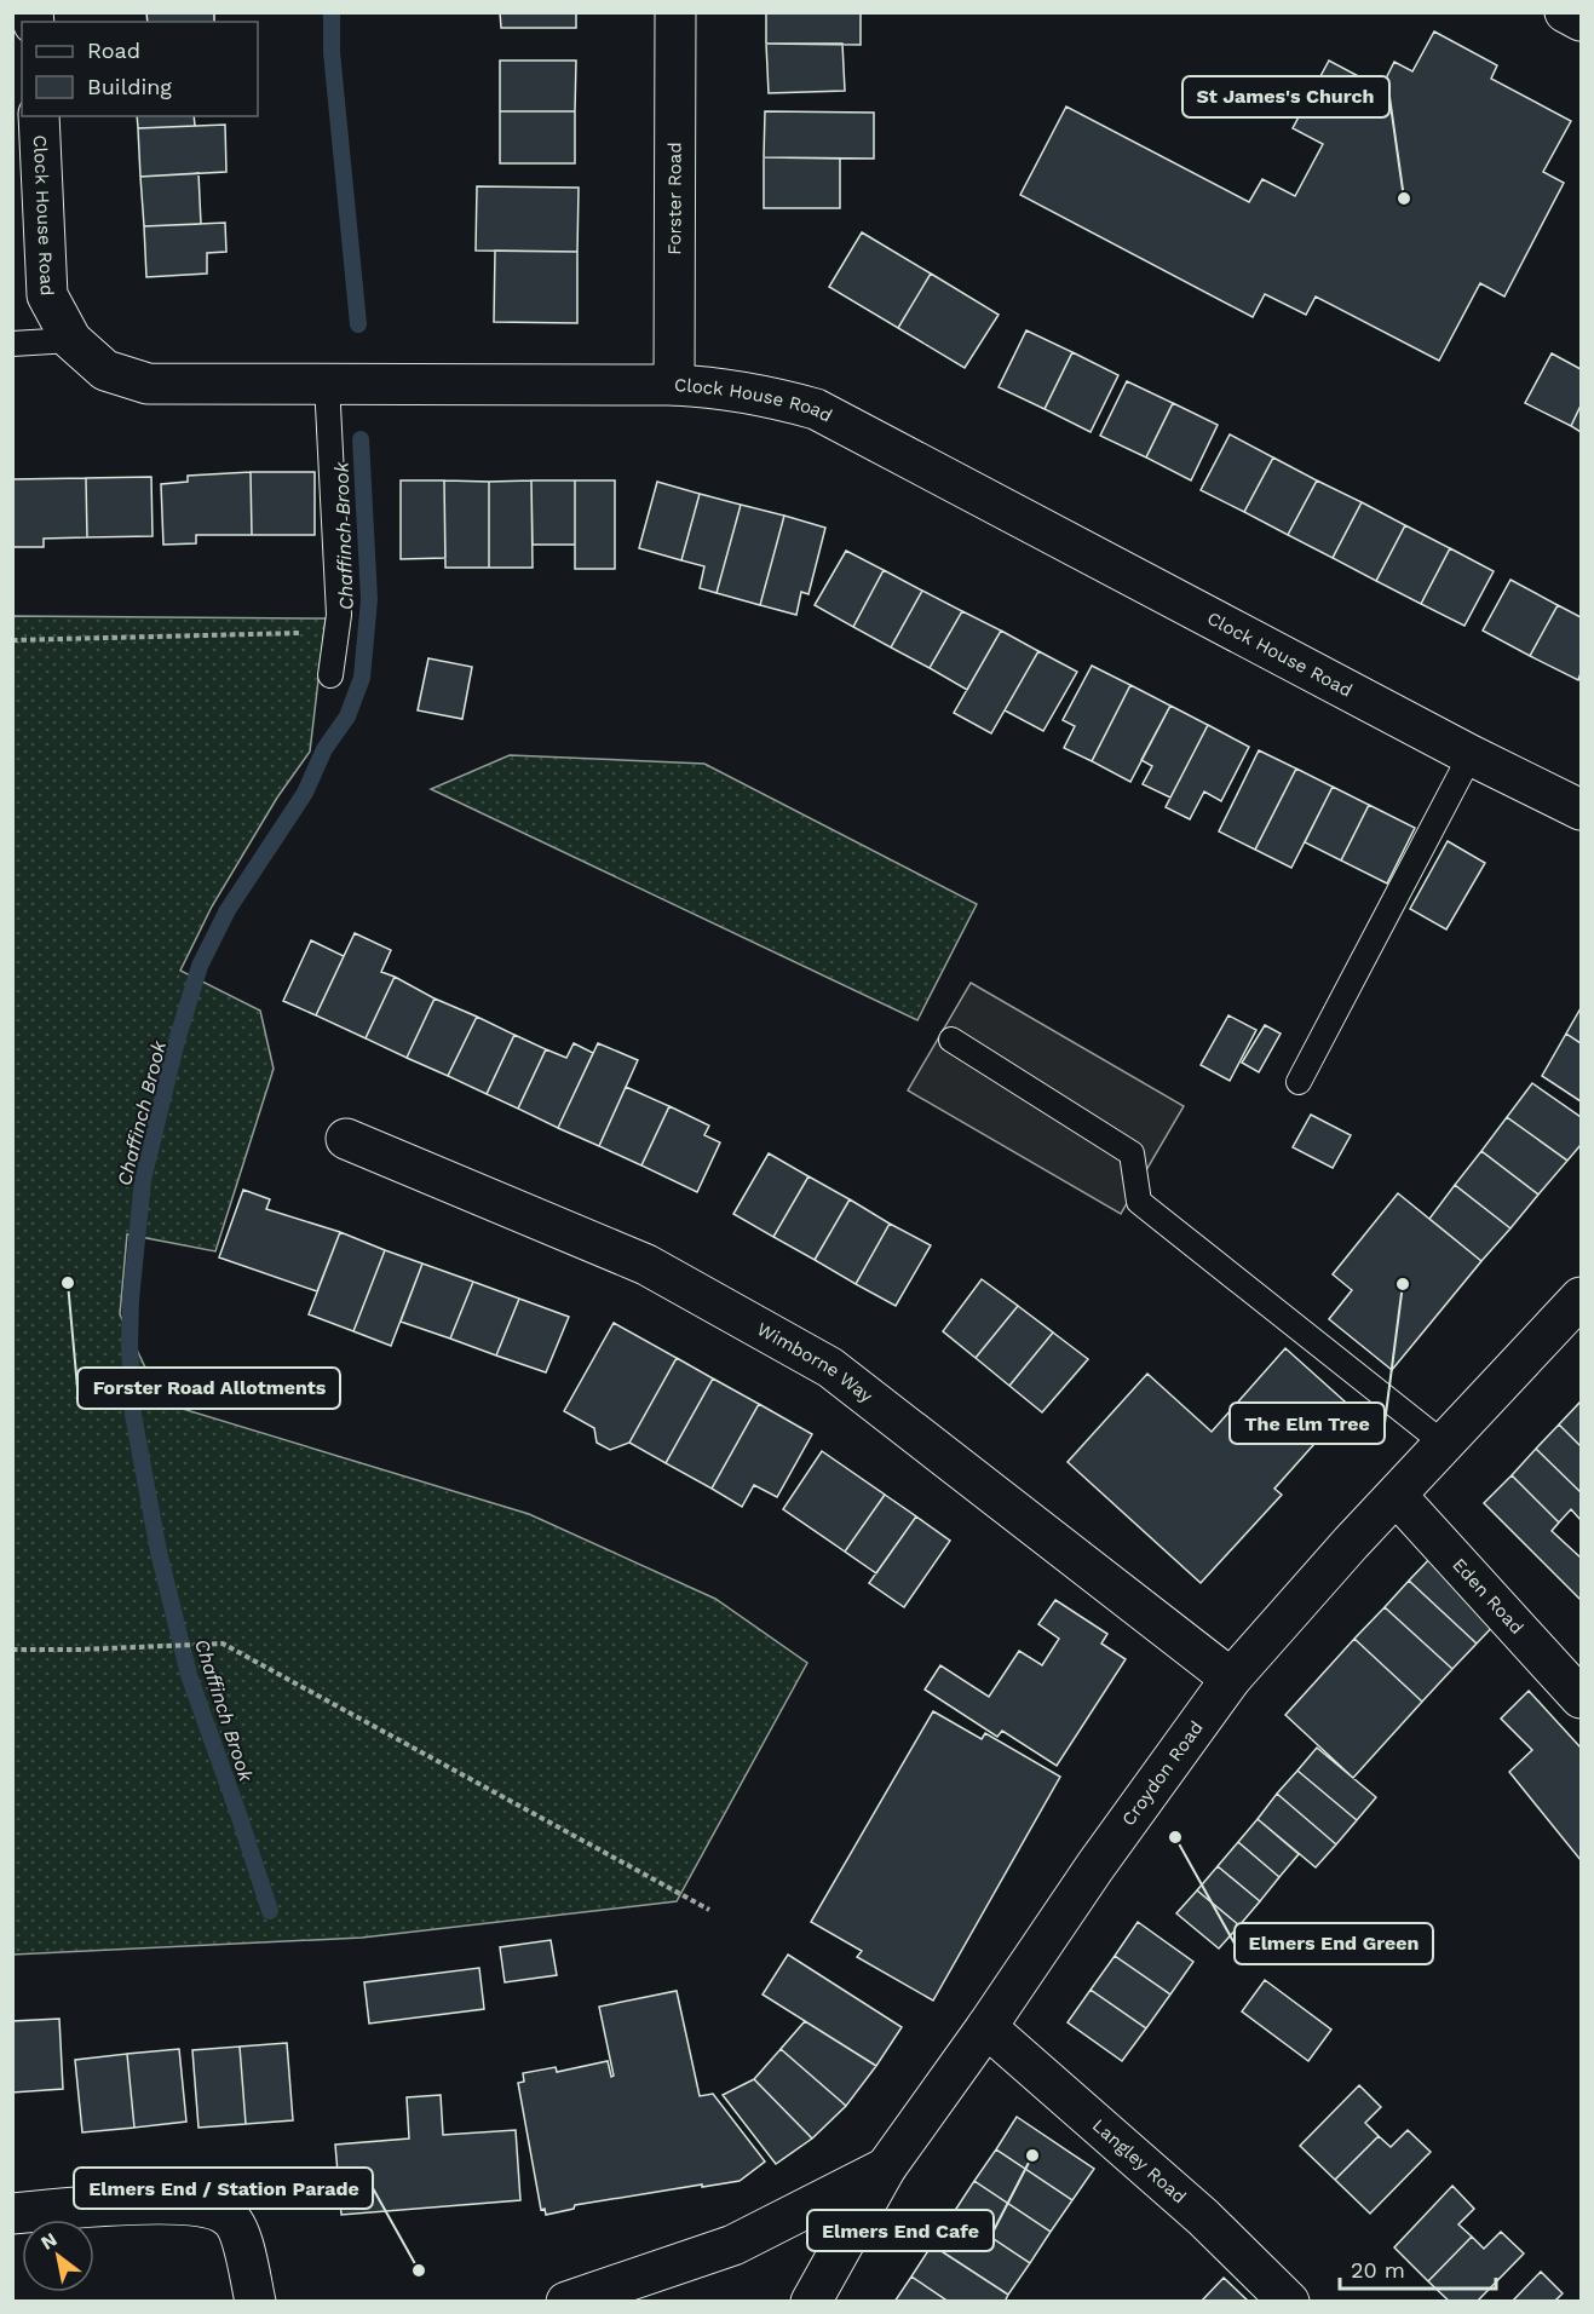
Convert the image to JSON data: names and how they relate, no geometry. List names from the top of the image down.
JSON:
{
  "streets": {
    "street": [
      "Forster Road",
      "Clock House Road",
      "Wimborne Way",
      "Eden Road",
      "Croydon Road",
      "Langley Road"
    ]
  },
  "crossings": [
    ["Forster Road", "Clock House Road"],
    ["Wimborne Way", "Croydon Road"],
    ["Eden Road", "Croydon Road"],
    ["Croydon Road", "Langley Road"]
  ],
  "water": ["Chaffinch Brook"],
  "places": [
    "St James's Church",
    "Forster Road Allotments",
    "The Elm Tree",
    "Elmers End Green",
    "Elmers End Cafe",
    "Elmers End / Station Parade"
  ],
  "legend": ["Road", "Building"],
  "scale_bar": "20 m",
  "north": "top left"
}
